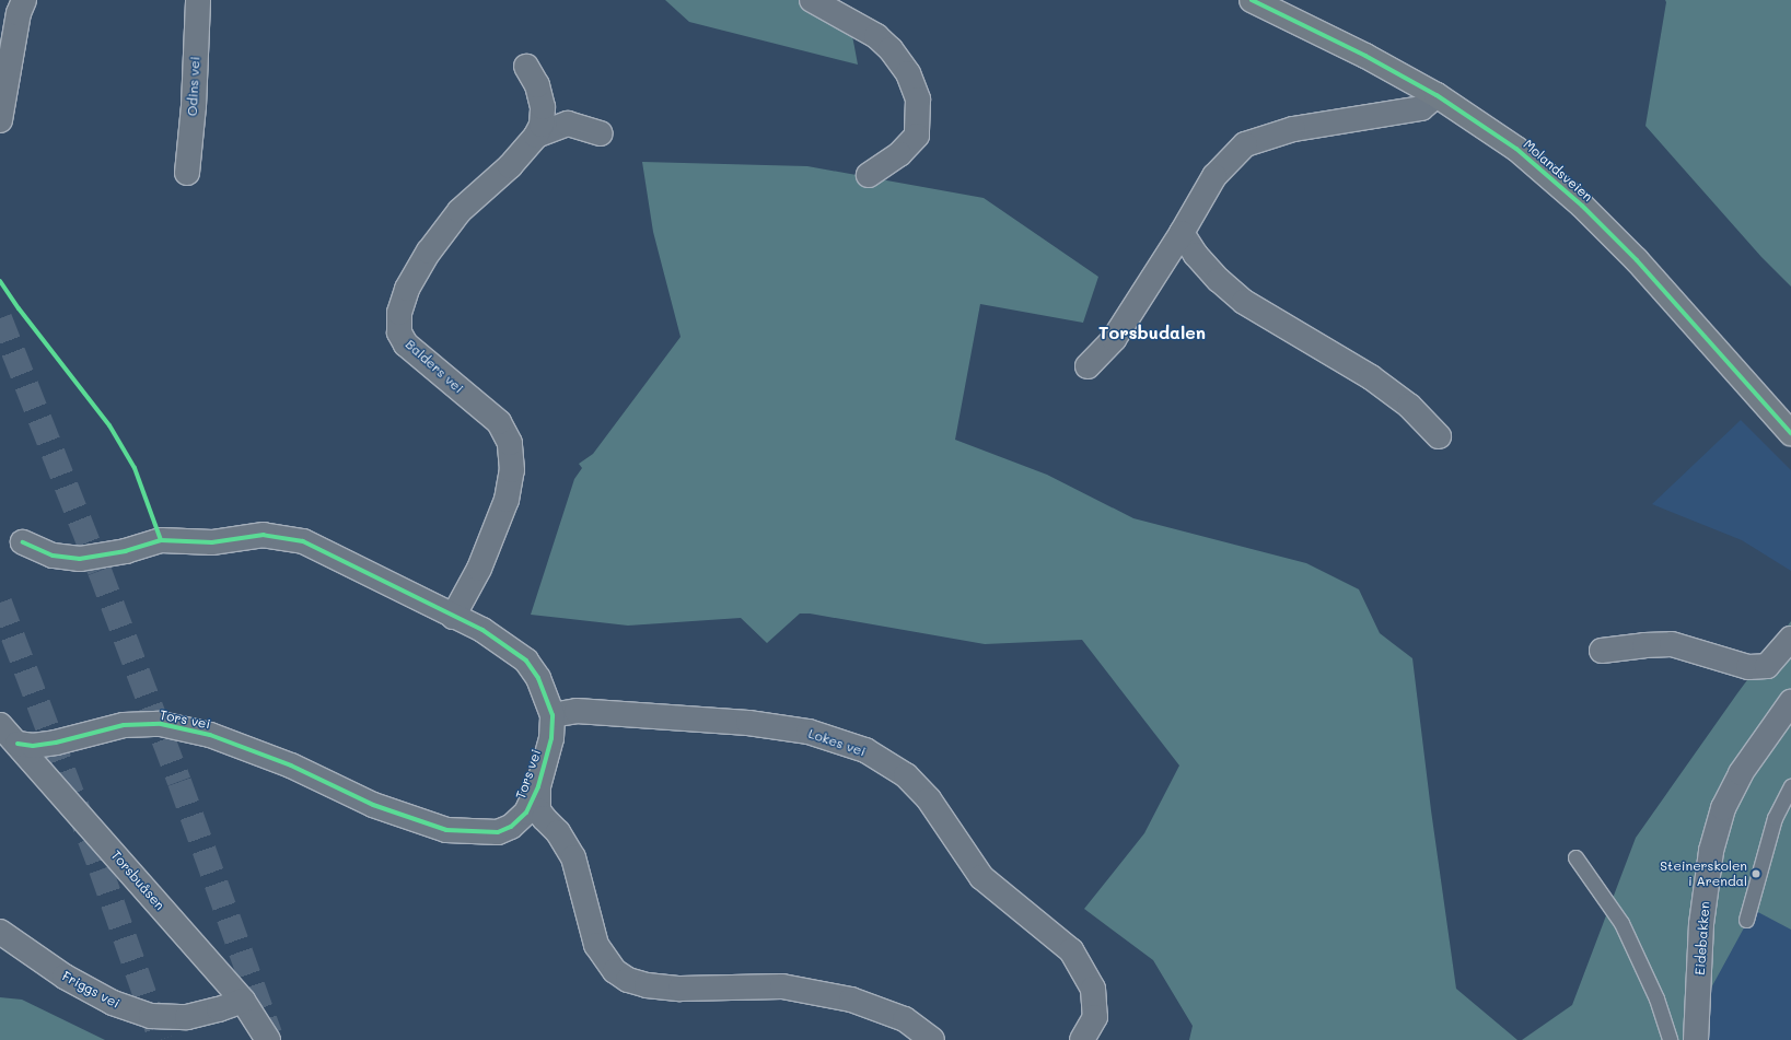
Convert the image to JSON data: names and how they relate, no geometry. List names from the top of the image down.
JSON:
{
  "streets": {
    "main road": ["Molandsveien"],
    "street": [
      "Odins vei",
      "Balders vei",
      "Tors vei",
      "Lokes vei",
      "Torsbuåsen",
      "Eidebakken",
      "Friggs vei"
    ]
  },
  "crossings": [
    ["Balders vei", "Tors vei"],
    ["Tors vei", "Lokes vei"],
    ["Tors vei", "Torsbuåsen"],
    ["Torsbuåsen", "Friggs vei"]
  ],
  "districts": ["Torsbudalen"],
  "places": ["Steinerskolen i Arendal"]
}
